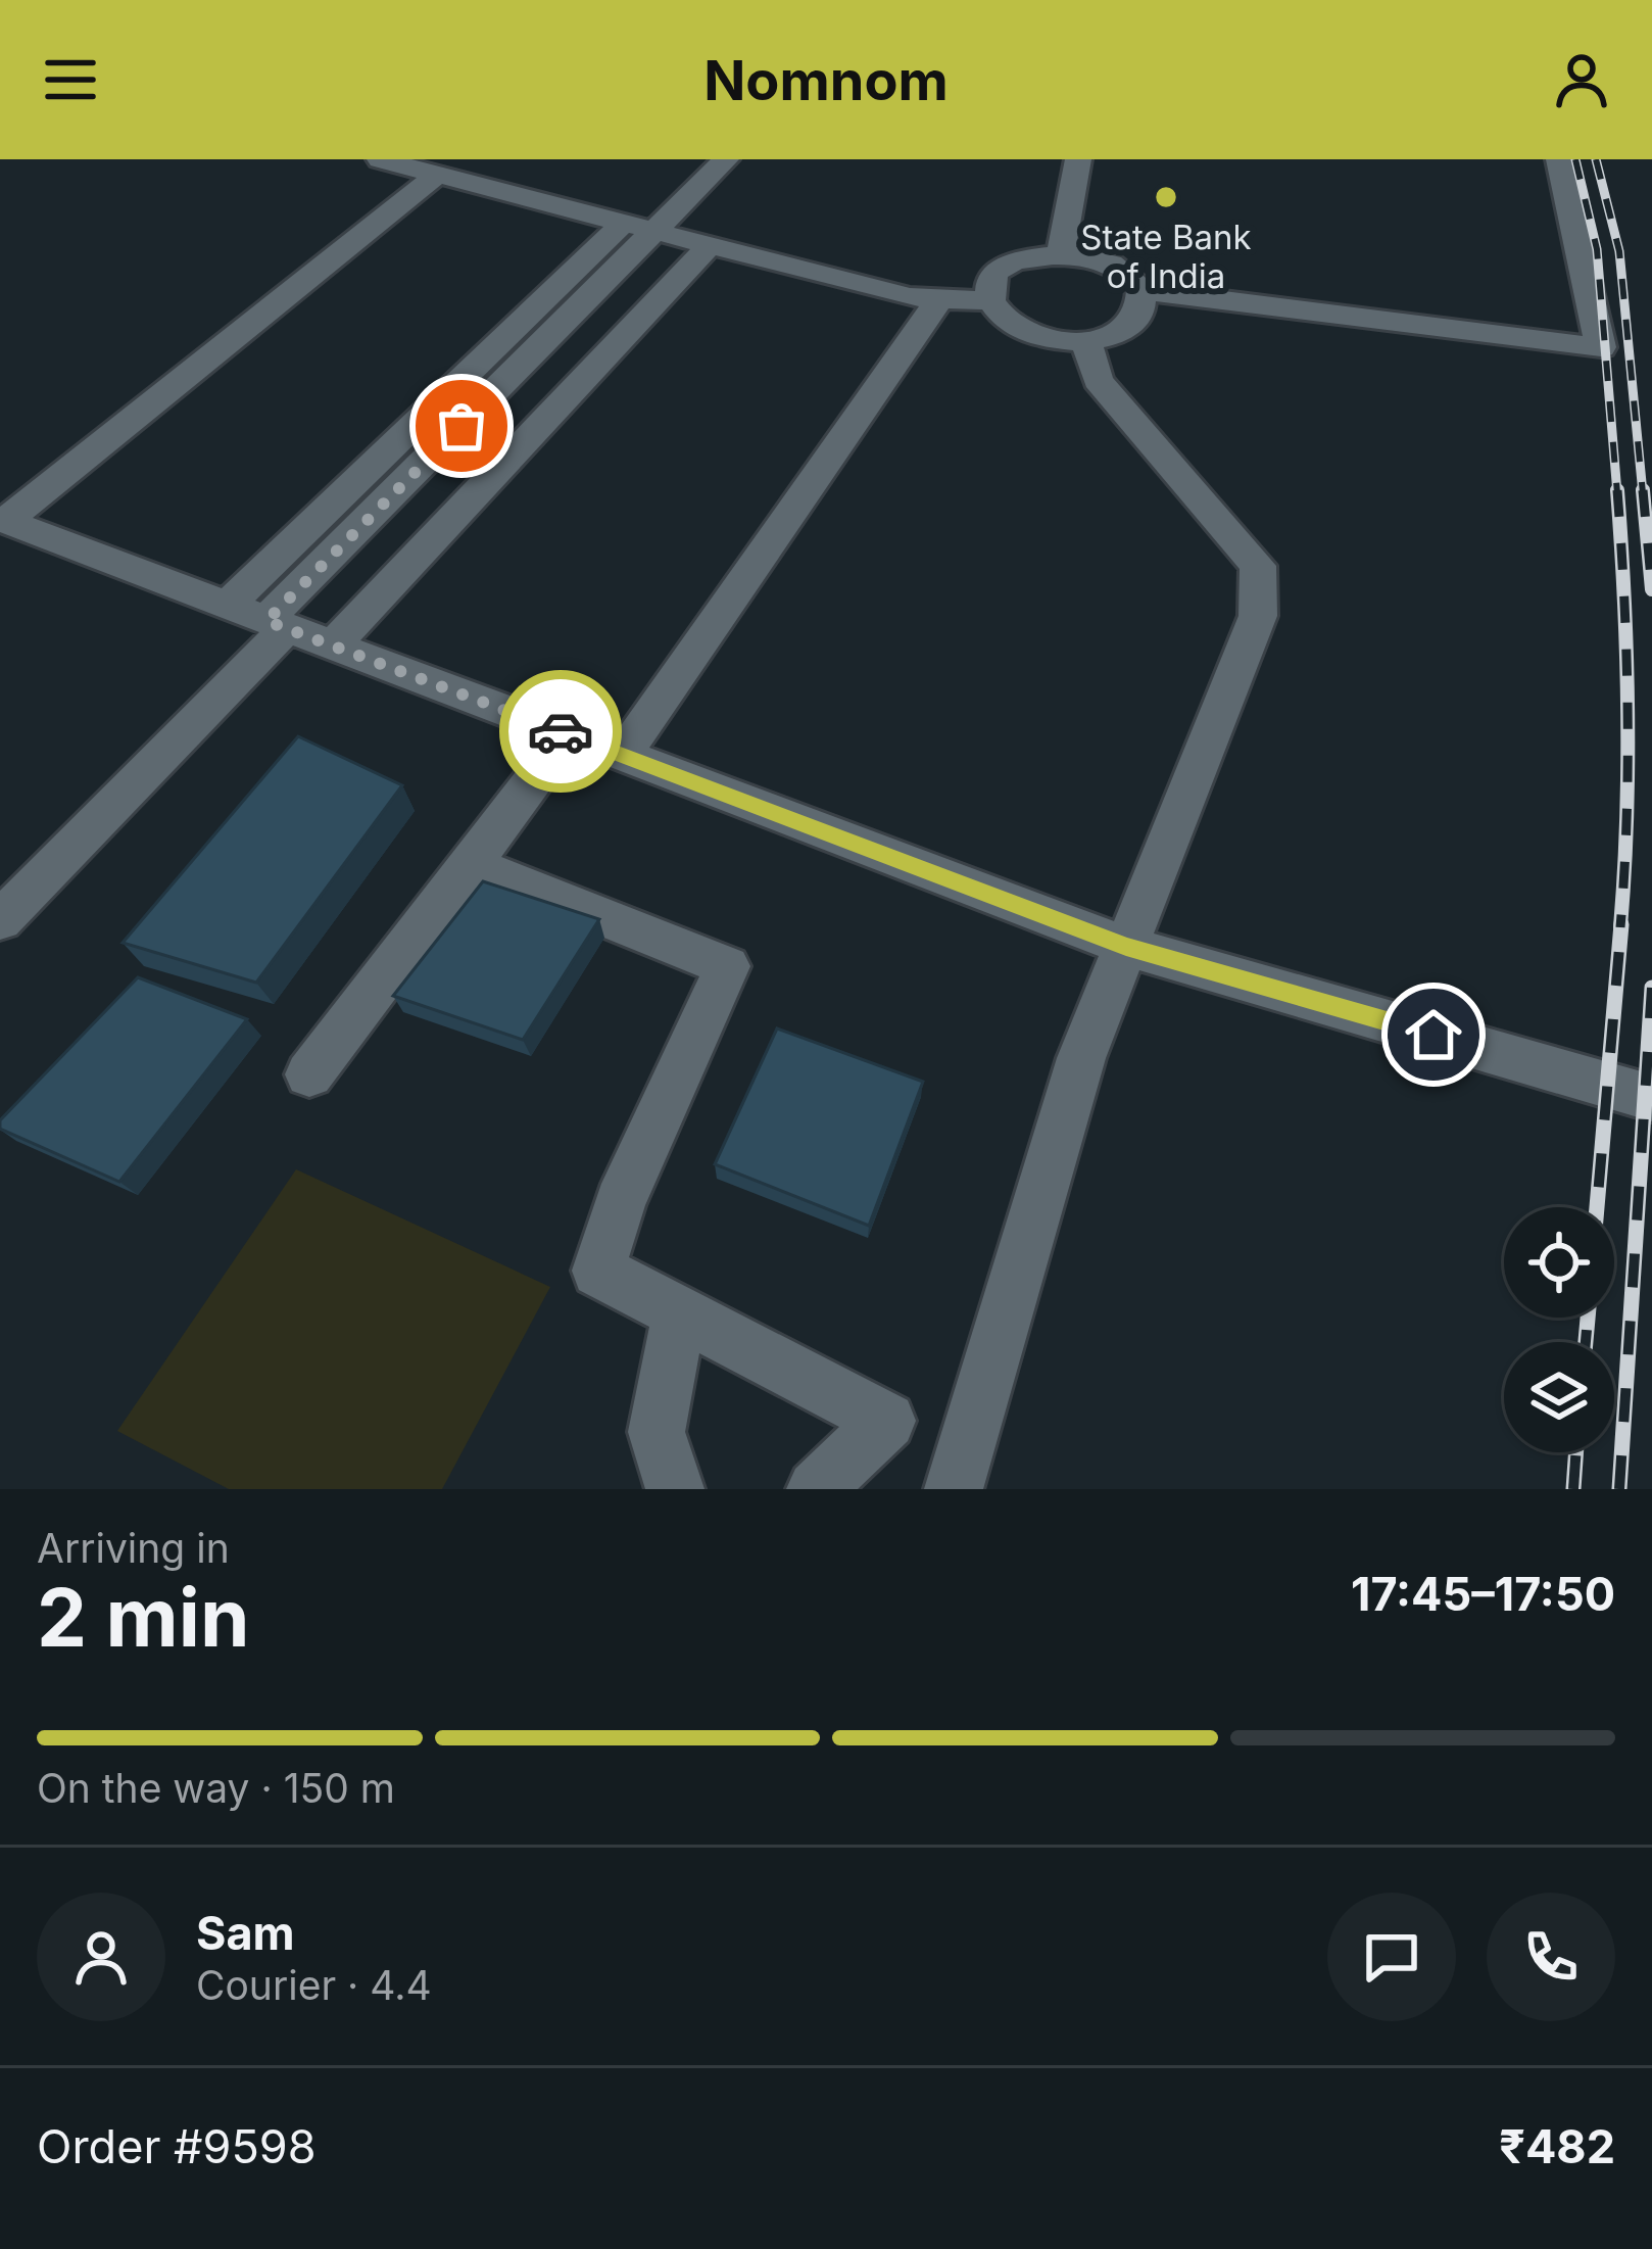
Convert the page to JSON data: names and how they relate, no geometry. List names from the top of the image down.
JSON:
{
  "places": ["State Bank of India"],
  "page": {
    "header": "Nomnom",
    "heading": ["2 min", "Arriving in", "17:45–17:50"],
    "panel": [
      "Sam",
      "Courier · 4.4",
      "Order #9598",
      "₹482"
    ],
    "bar": "On the way · 150 m"
  }
}
